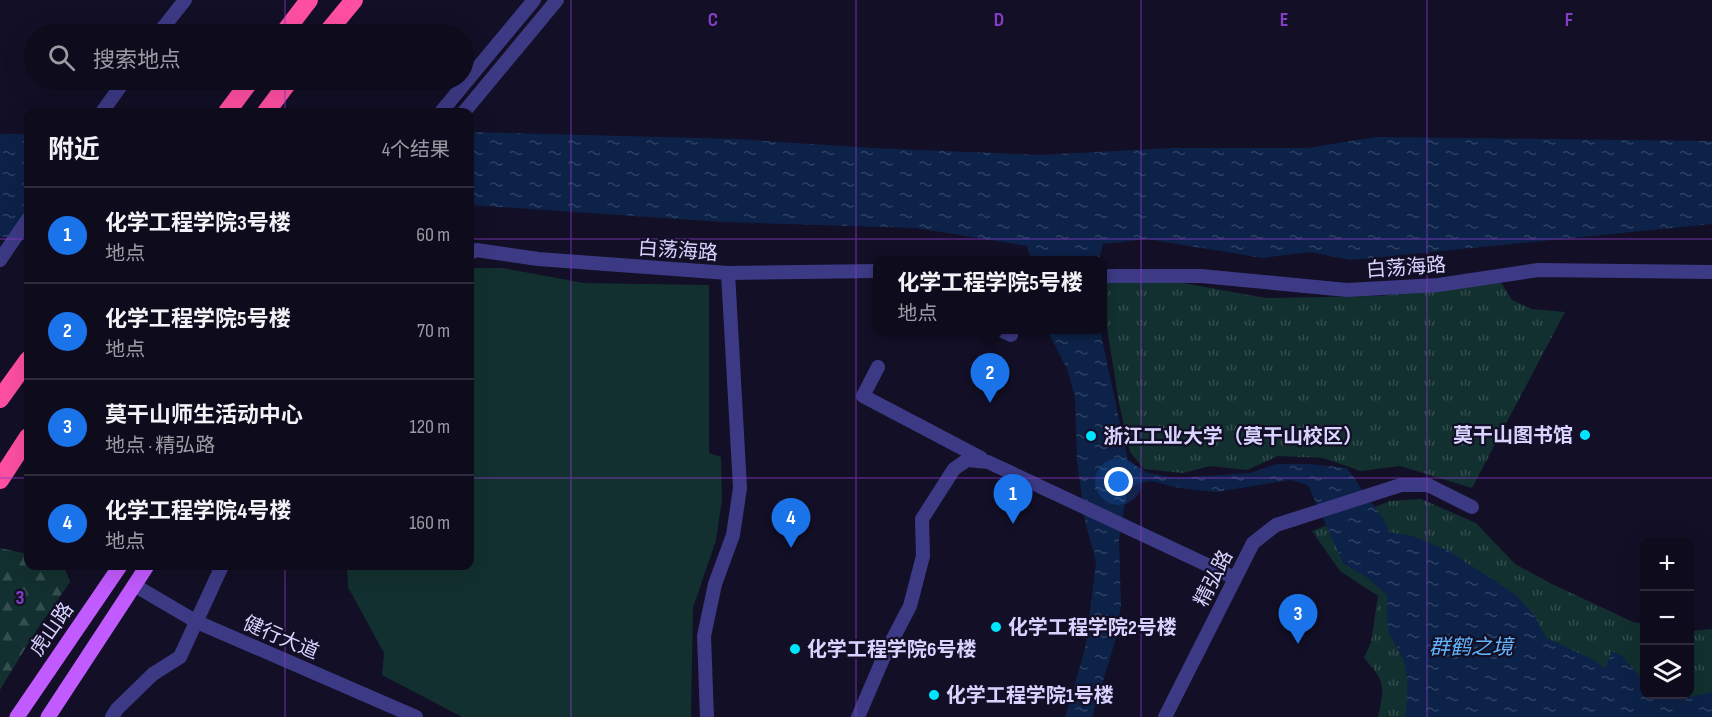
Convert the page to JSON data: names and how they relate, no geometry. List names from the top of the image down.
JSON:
{
  "streets": {
    "main road": ["虎山路"],
    "street": ["白荡海路", "精弘路", "健行大道"]
  },
  "water": ["群鹤之境"],
  "places": [
    "莫干山图书馆",
    "浙江工业大学（莫干山校区）",
    "化学工程学院2号楼",
    "化学工程学院6号楼",
    "化学工程学院1号楼"
  ],
  "page": {
    "search": "搜索地点",
    "heading": ["附近", "4个结果"],
    "list": [
      {
        "mark": "1",
        "name": "化学工程学院3号楼",
        "note": "地点",
        "value": "60 m"
      },
      {
        "mark": "2",
        "name": "化学工程学院5号楼",
        "note": "地点",
        "value": "70 m"
      },
      {
        "mark": "3",
        "name": "莫干山师生活动中心",
        "note": "地点 · 精弘路",
        "value": "120 m"
      },
      {
        "mark": "4",
        "name": "化学工程学院4号楼",
        "note": "地点",
        "value": "160 m"
      }
    ],
    "popup": ["化学工程学院5号楼", "地点"],
    "pins": [
      "2",
      "1",
      "4",
      "3"
    ],
    "map_buttons": ["+", "−"]
  },
  "grid": {
    "columns": [
      "C",
      "D",
      "E",
      "F"
    ],
    "rows": ["3"]
  }
}
